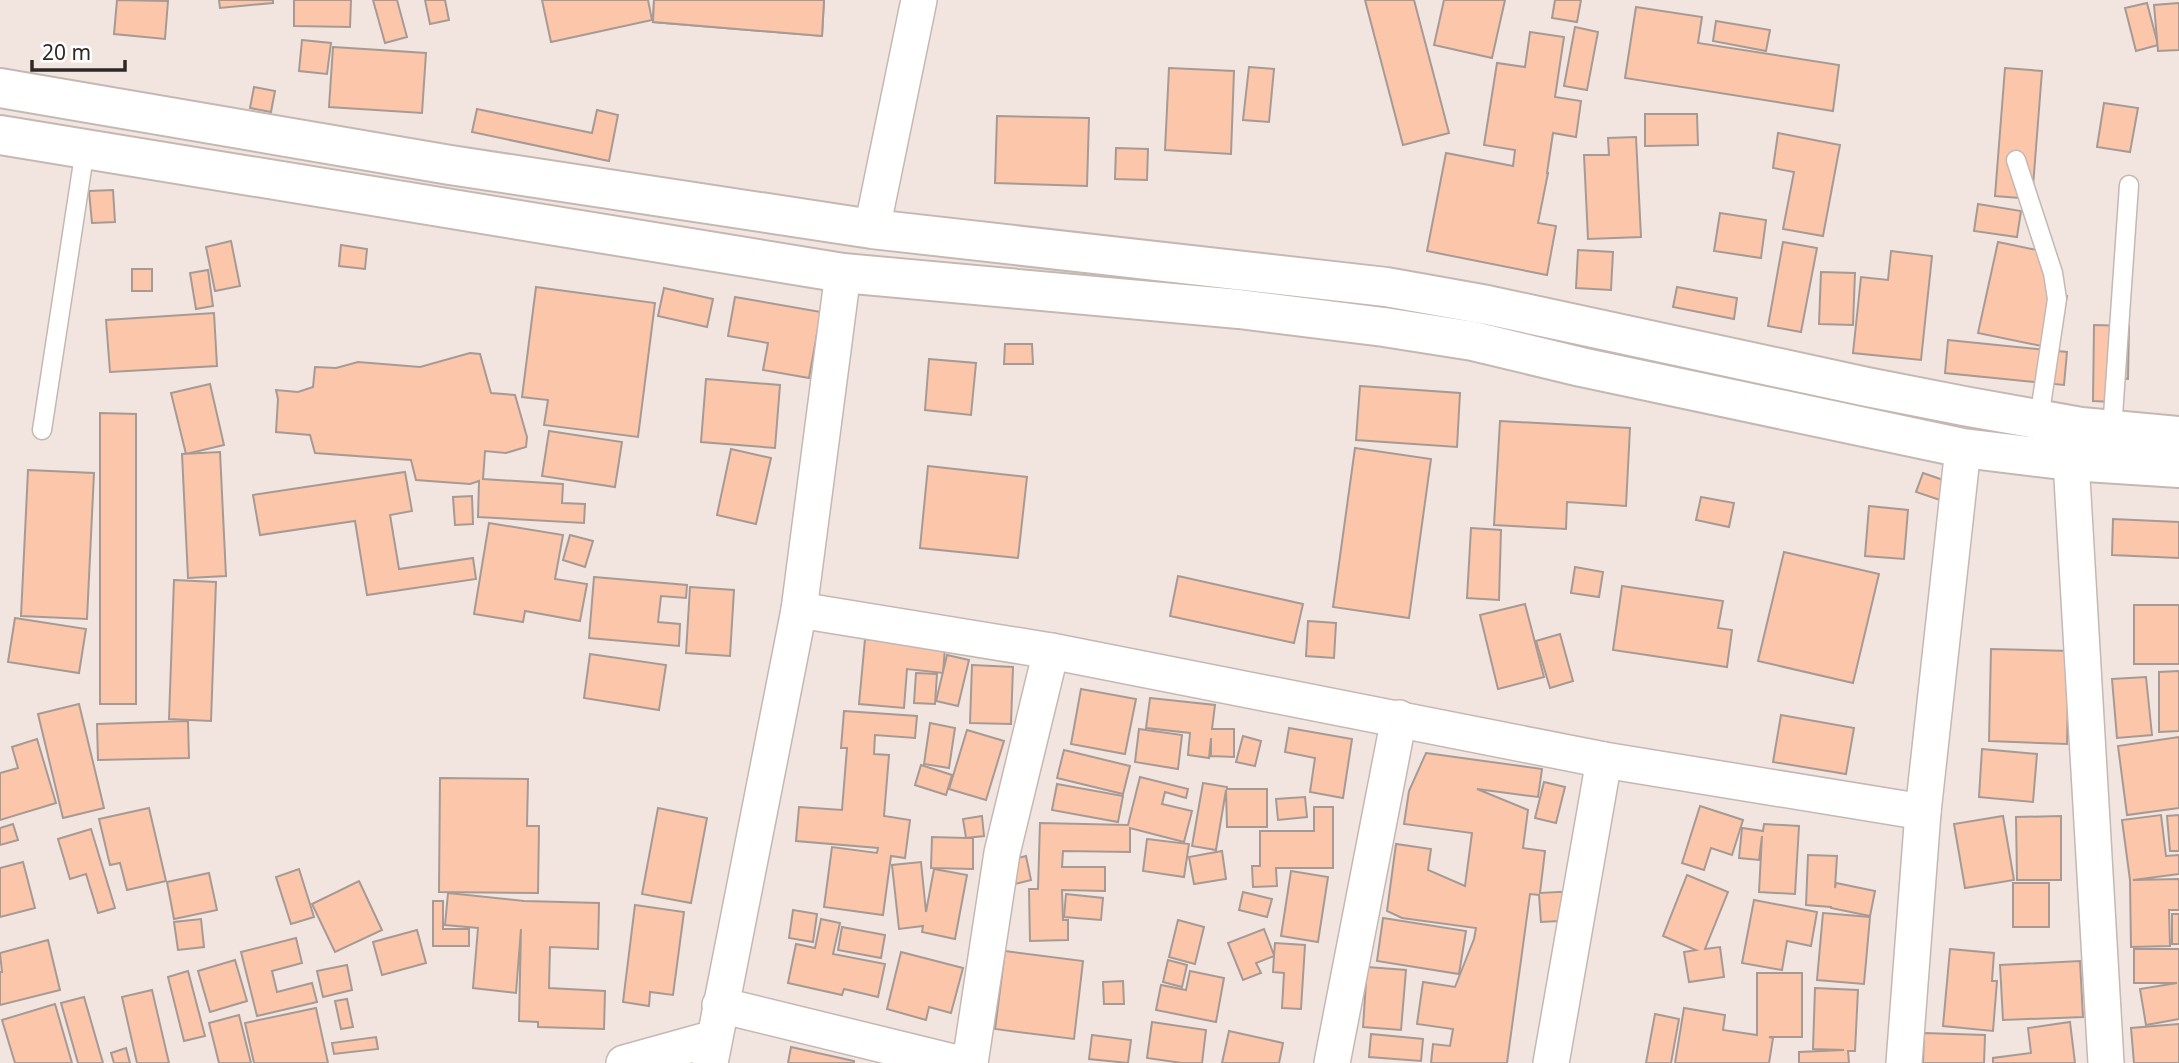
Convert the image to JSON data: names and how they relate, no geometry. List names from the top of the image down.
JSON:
{
  "scale_bar": "20 m"
}
